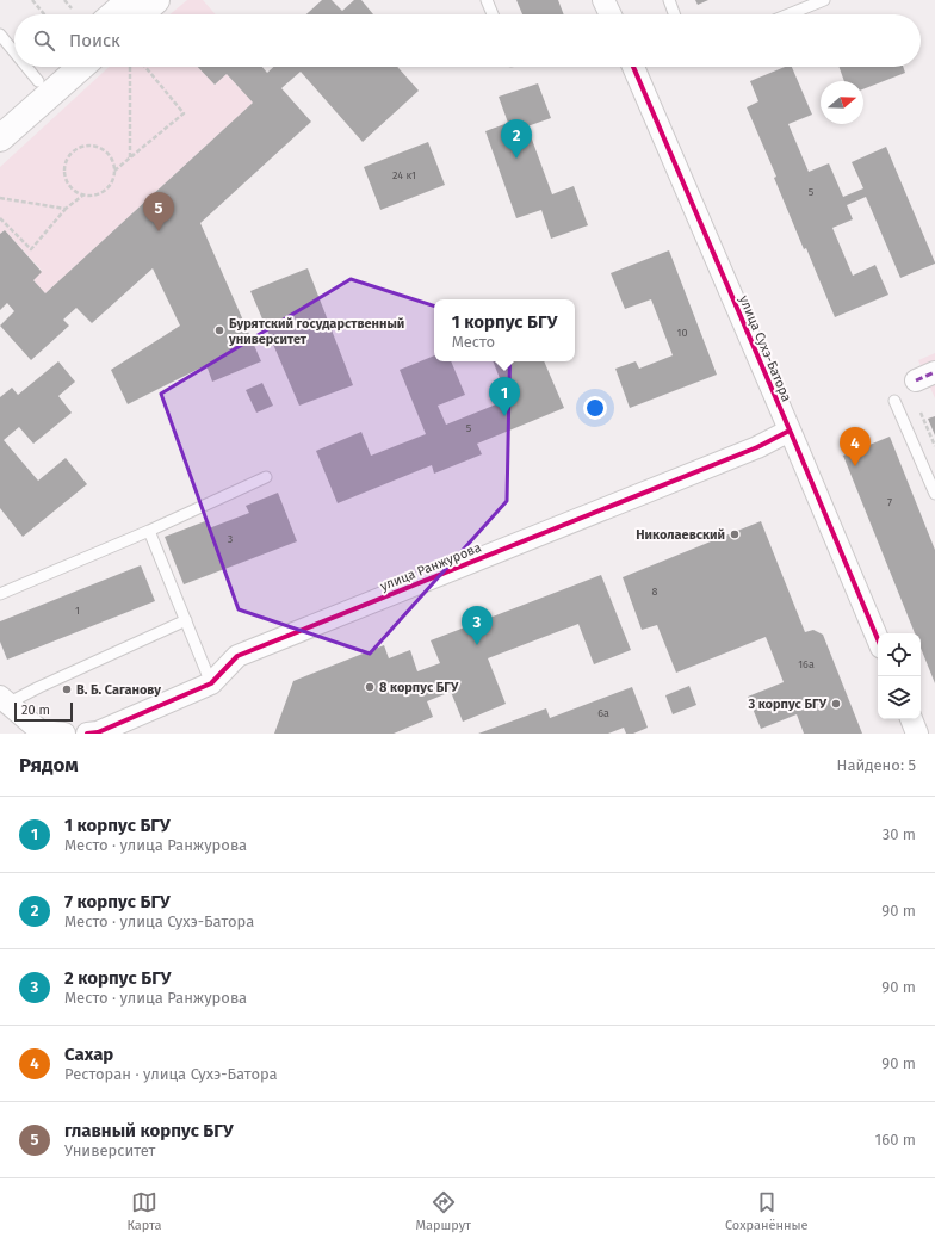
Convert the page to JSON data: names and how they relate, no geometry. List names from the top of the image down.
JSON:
{
  "streets": {
    "street": ["улица Сухэ-Батора", "улица Ранжурова"]
  },
  "crossings": [
    ["улица Сухэ-Батора", "улица Ранжурова"]
  ],
  "places": [
    "Бурятский государственный университет",
    "Николаевский",
    "8 корпус БГУ",
    "В. Б. Саганову",
    "3 корпус БГУ"
  ],
  "house_numbers": [
    "24 к1",
    "5",
    "10",
    "5",
    "7",
    "3",
    "8",
    "1",
    "16а",
    "6а"
  ],
  "scale_bar": "20 m",
  "north": "right",
  "page": {
    "search": "Поиск",
    "pins": [
      "2",
      "5",
      "1",
      "4",
      "3"
    ],
    "popup": ["1 корпус БГУ", "Место"],
    "scale": "20 m",
    "heading": ["Рядом", "Найдено: 5"],
    "list": [
      {
        "mark": "1",
        "name": "1 корпус БГУ",
        "note": "Место · улица Ранжурова",
        "value": "30 m"
      },
      {
        "mark": "2",
        "name": "7 корпус БГУ",
        "note": "Место · улица Сухэ-Батора",
        "value": "90 m"
      },
      {
        "mark": "3",
        "name": "2 корпус БГУ",
        "note": "Место · улица Ранжурова",
        "value": "90 m"
      },
      {
        "mark": "4",
        "name": "Caxap",
        "note": "Ресторан · улица Сухэ-Батора",
        "value": "90 m"
      },
      {
        "mark": "5",
        "name": "главный корпус БГУ",
        "note": "Университет",
        "value": "160 m"
      }
    ],
    "nav": ["Карта", "Маршрут", "Сохранённые"]
  }
}
